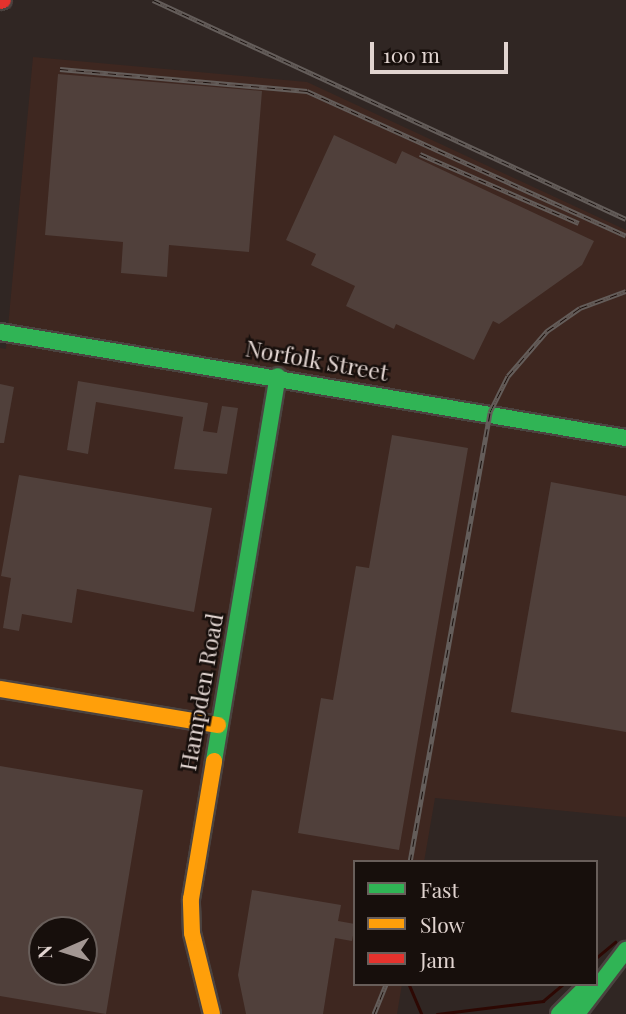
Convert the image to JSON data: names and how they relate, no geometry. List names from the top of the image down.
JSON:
{
  "streets": {
    "street": ["Norfolk Street", "Hampden Road"]
  },
  "crossings": [
    ["Norfolk Street", "Hampden Road"]
  ],
  "legend": ["Fast", "Slow", "Jam"],
  "scale_bar": "100 m",
  "north": "left"
}
